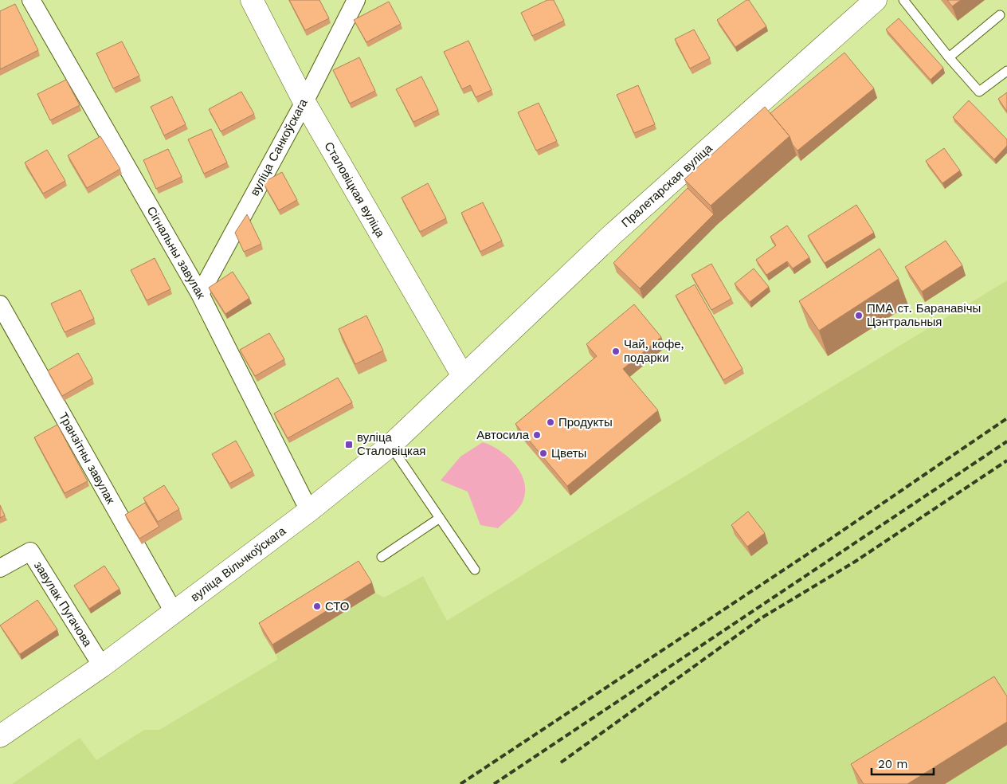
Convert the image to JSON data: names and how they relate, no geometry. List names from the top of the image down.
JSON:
{
  "streets": {
    "main road": ["Пралетарская вуліца", "Сталовіцкая вуліца", "вуліца Вільчкоўскага"],
    "street": [
      "вуліца Санкоўскага",
      "Сігнальны завулак",
      "Транзітны завулак",
      "завулак Пугачова"
    ]
  },
  "crossings": [
    ["вуліца Санкоўскага", "Сталовіцкая вуліца"],
    ["вуліца Санкоўскага", "Сігнальны завулак"],
    ["Пралетарская вуліца", "Сталовіцкая вуліца"],
    ["Пралетарская вуліца", "вуліца Вільчкоўскага"],
    ["Сталовіцкая вуліца", "вуліца Вільчкоўскага"],
    ["Сігнальны завулак", "вуліца Вільчкоўскага"],
    ["Транзітны завулак", "вуліца Вільчкоўскага"],
    ["вуліца Вільчкоўскага", "завулак Пугачова"]
  ],
  "places": {
    "other": [
      "ПМА ст. Баранавічы Цэнтральныя",
      "Чай, кофе, подарки",
      "Продукты",
      "Автосила",
      "Цветы",
      "СТО"
    ],
    "transit": ["вуліца Сталовіцкая"]
  },
  "scale_bar": "20 m"
}
